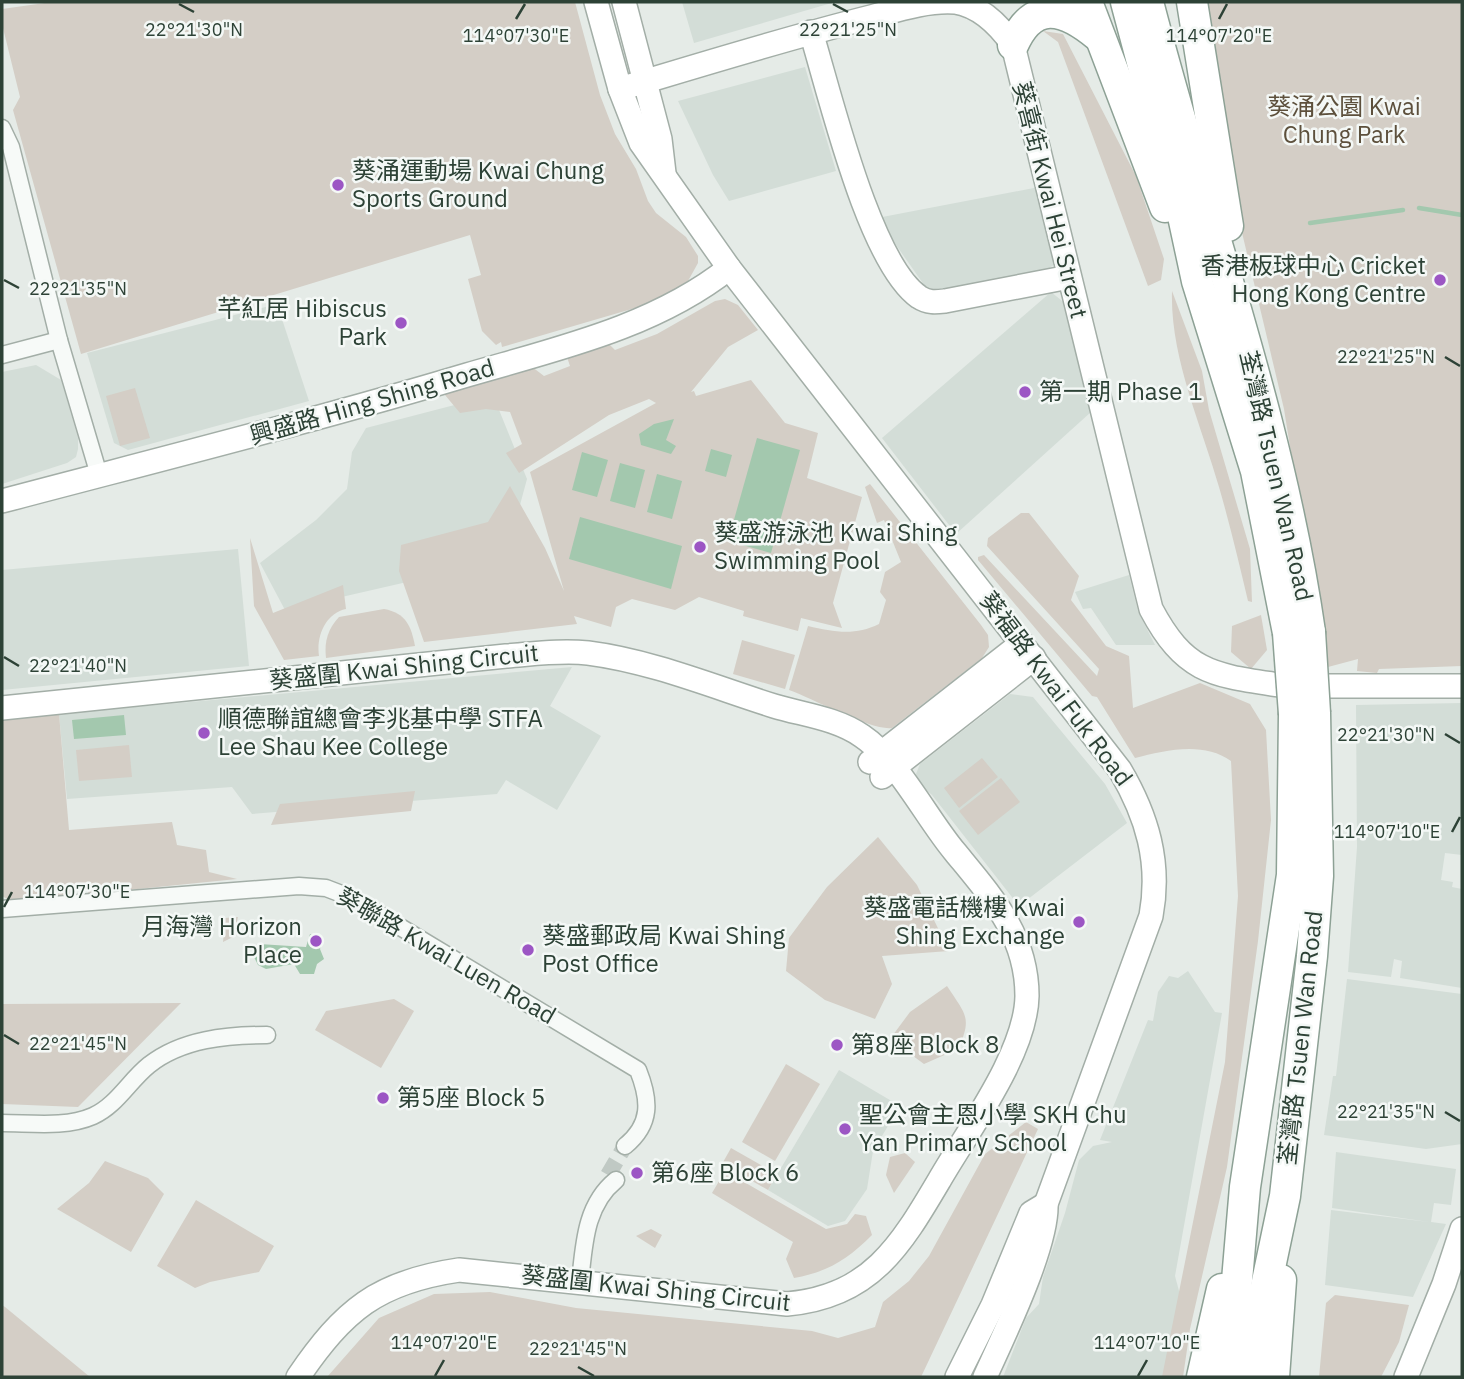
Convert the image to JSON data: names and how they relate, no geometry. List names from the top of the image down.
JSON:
{
  "streets": {
    "highway": ["荃灣路 Tsuen Wan Road"],
    "street": [
      "葵喜街 Kwai Hei Street",
      "興盛路 Hing Shing Road",
      "葵盛圍 Kwai Shing Circuit",
      "葵福路 Kwai Fuk Road",
      "葵聯路 Kwai Luen Road"
    ]
  },
  "crossings": [
    ["葵喜街 Kwai Hei Street", "葵福路 Kwai Fuk Road"],
    ["興盛路 Hing Shing Road", "葵福路 Kwai Fuk Road"]
  ],
  "parks": ["葵涌公園 Kwai Chung Park"],
  "places": [
    "葵涌運動場 Kwai Chung Sports Ground",
    "香港板球中心 Cricket Hong Kong Centre",
    "芊紅居 Hibiscus Park",
    "第一期 Phase 1",
    "葵盛游泳池 Kwai Shing Swimming Pool",
    "順德聯誼總會李兆基中學 STFA Lee Shau Kee College",
    "葵盛電話機樓 Kwai Shing Exchange",
    "月海灣 Horizon Place",
    "葵盛郵政局 Kwai Shing Post Office",
    "第8座 Block 8",
    "第5座 Block 5",
    "聖公會主恩小學 SKH Chu Yan Primary School",
    "第6座 Block 6"
  ],
  "coordinates": [
    "22°21'30\"N",
    "22°21'25\"N",
    "114°07'30\"E",
    "114°07'20\"E",
    "22°21'35\"N",
    "22°21'40\"N",
    "114°07'10\"E",
    "22°21'45\"N"
  ]
}
